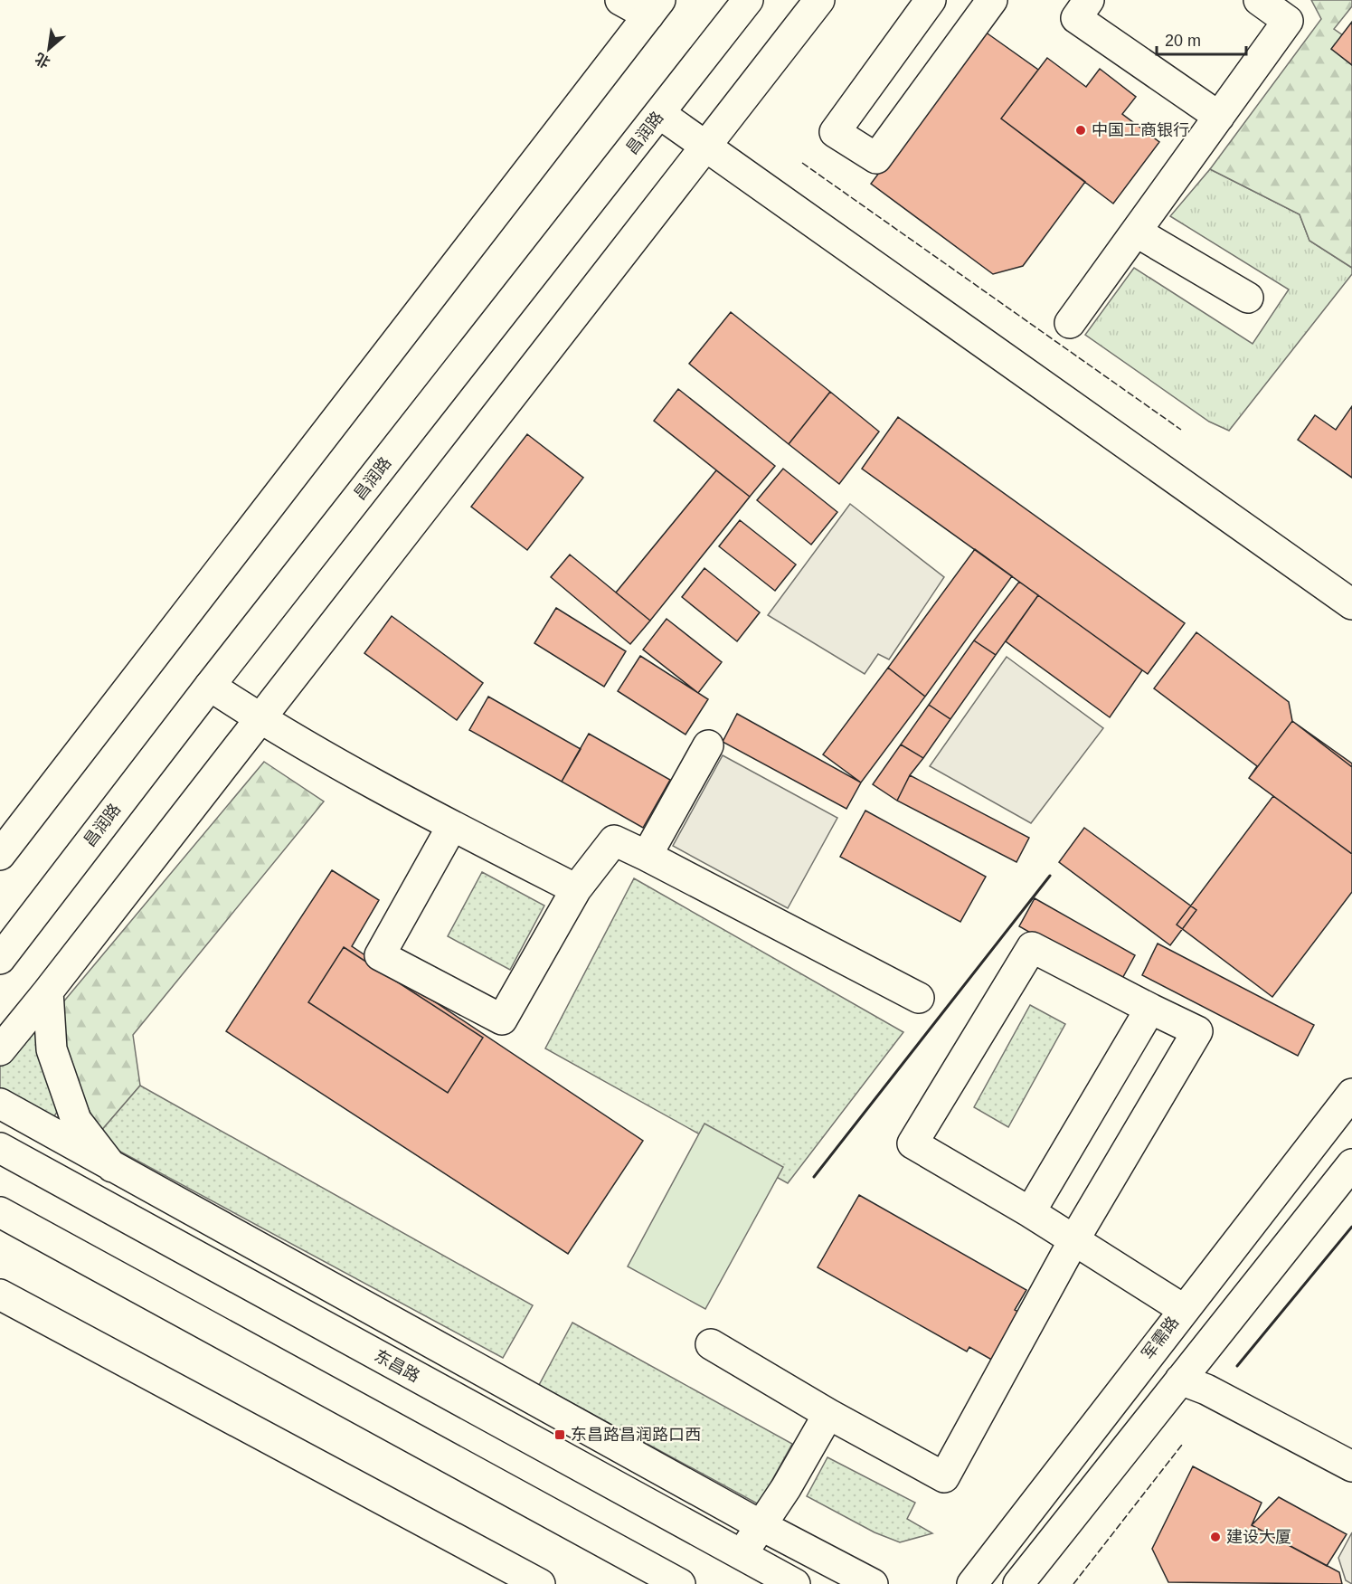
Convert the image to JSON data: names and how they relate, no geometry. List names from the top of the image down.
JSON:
{
  "streets": {
    "street": ["昌润路", "军需路", "东昌路"]
  },
  "places": {
    "other": ["中国工商银行", "建设大厦"],
    "transit": ["东昌路昌润路口西"]
  },
  "scale_bar": "20 m",
  "north": "bottom left"
}
